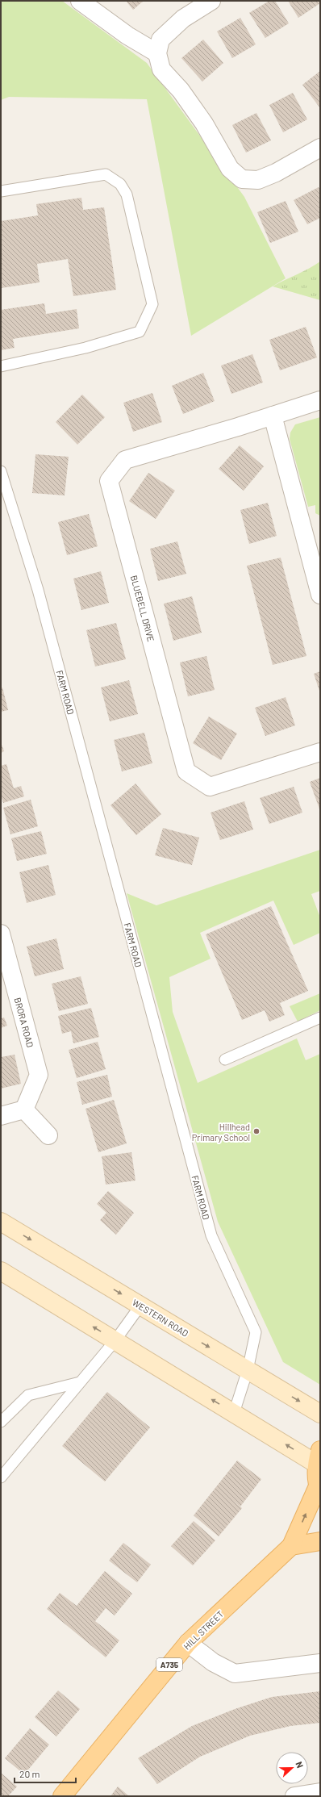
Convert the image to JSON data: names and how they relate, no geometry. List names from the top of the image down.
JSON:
{
  "streets": {
    "main road": ["WESTERN ROAD", "HILL STREET", "A735"],
    "street": ["BLUEBELL DRIVE", "BRORA ROAD"],
    "lane": ["FARM ROAD"]
  },
  "crossings": [
    ["FARM ROAD", "WESTERN ROAD"],
    ["HILL STREET", "A735"]
  ],
  "places": ["Hillhead Primary School"],
  "scale_bar": "20 m",
  "north": "right"
}
